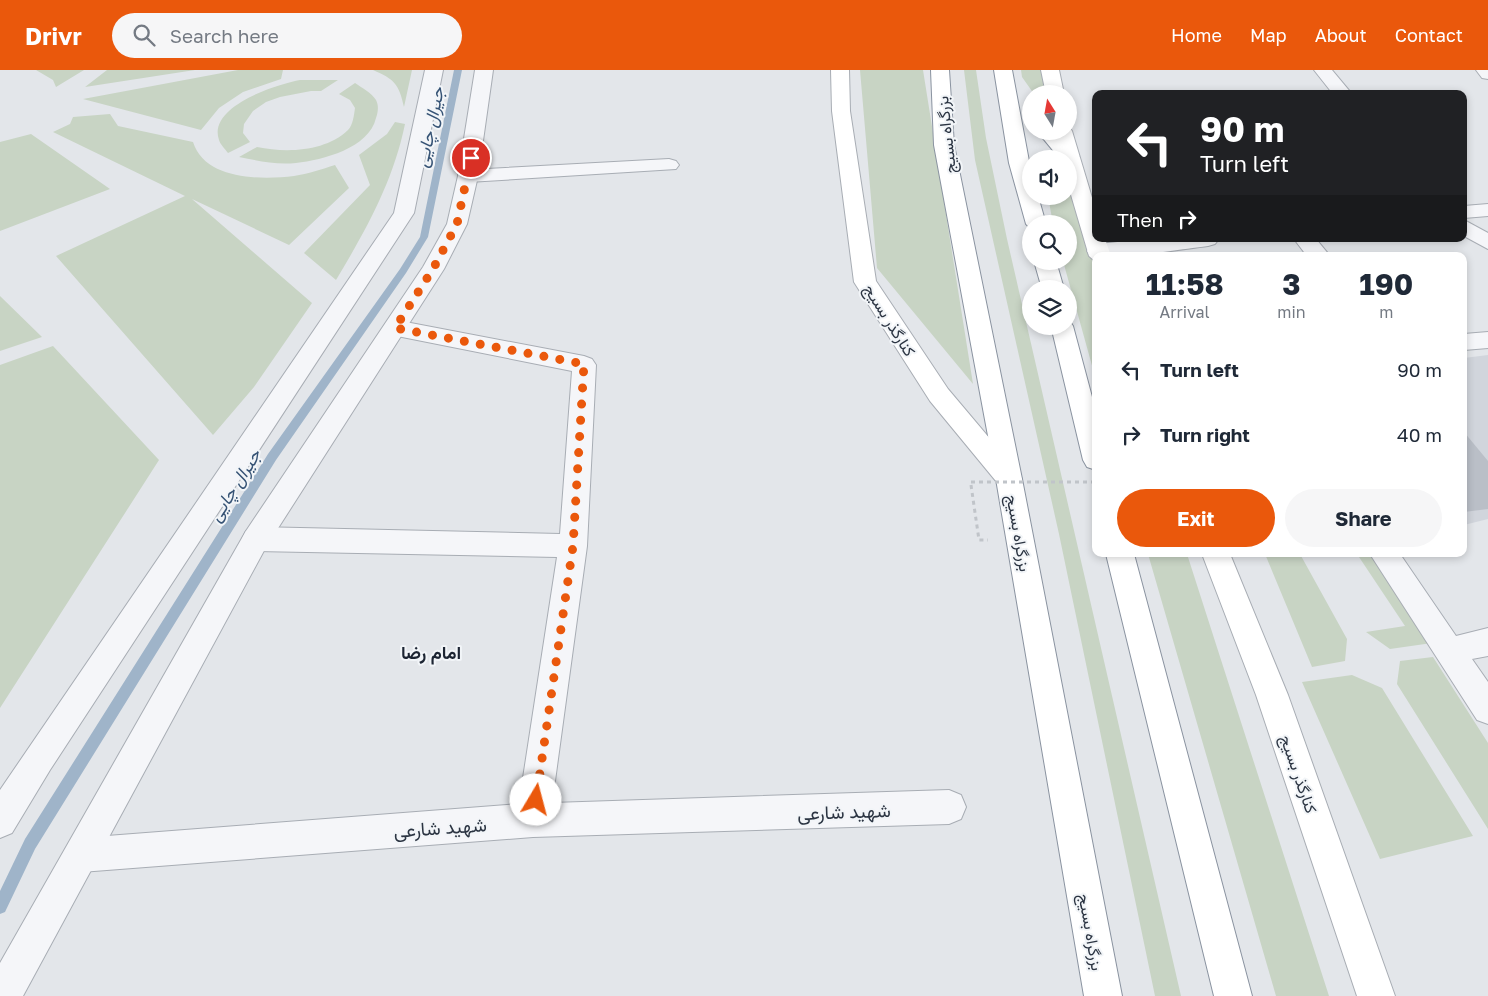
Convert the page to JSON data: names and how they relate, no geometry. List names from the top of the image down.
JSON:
{
  "streets": {
    "main road": ["بزرگراه بسیج", "کنارگذر بسیج"],
    "street": ["شهید شارعی"]
  },
  "crossings": [
    ["بزرگراه بسیج", "کنارگذر بسیج"]
  ],
  "districts": ["امام رضا"],
  "water": ["جیرال چایی"],
  "north": "top",
  "page": {
    "header": "Drivr",
    "search": "Search here",
    "nav": [
      "Home",
      "Map",
      "About",
      "Contact"
    ],
    "turn": ["90 m", "Turn left"],
    "then": "Then",
    "eta": [
      "11:58",
      "Arrival",
      "3",
      "min",
      "190",
      "m"
    ],
    "list": [
      {
        "name": "Turn left",
        "value": "90 m"
      },
      {
        "name": "Turn right",
        "value": "40 m"
      }
    ],
    "buttons": ["Exit", "Share"]
  }
}
